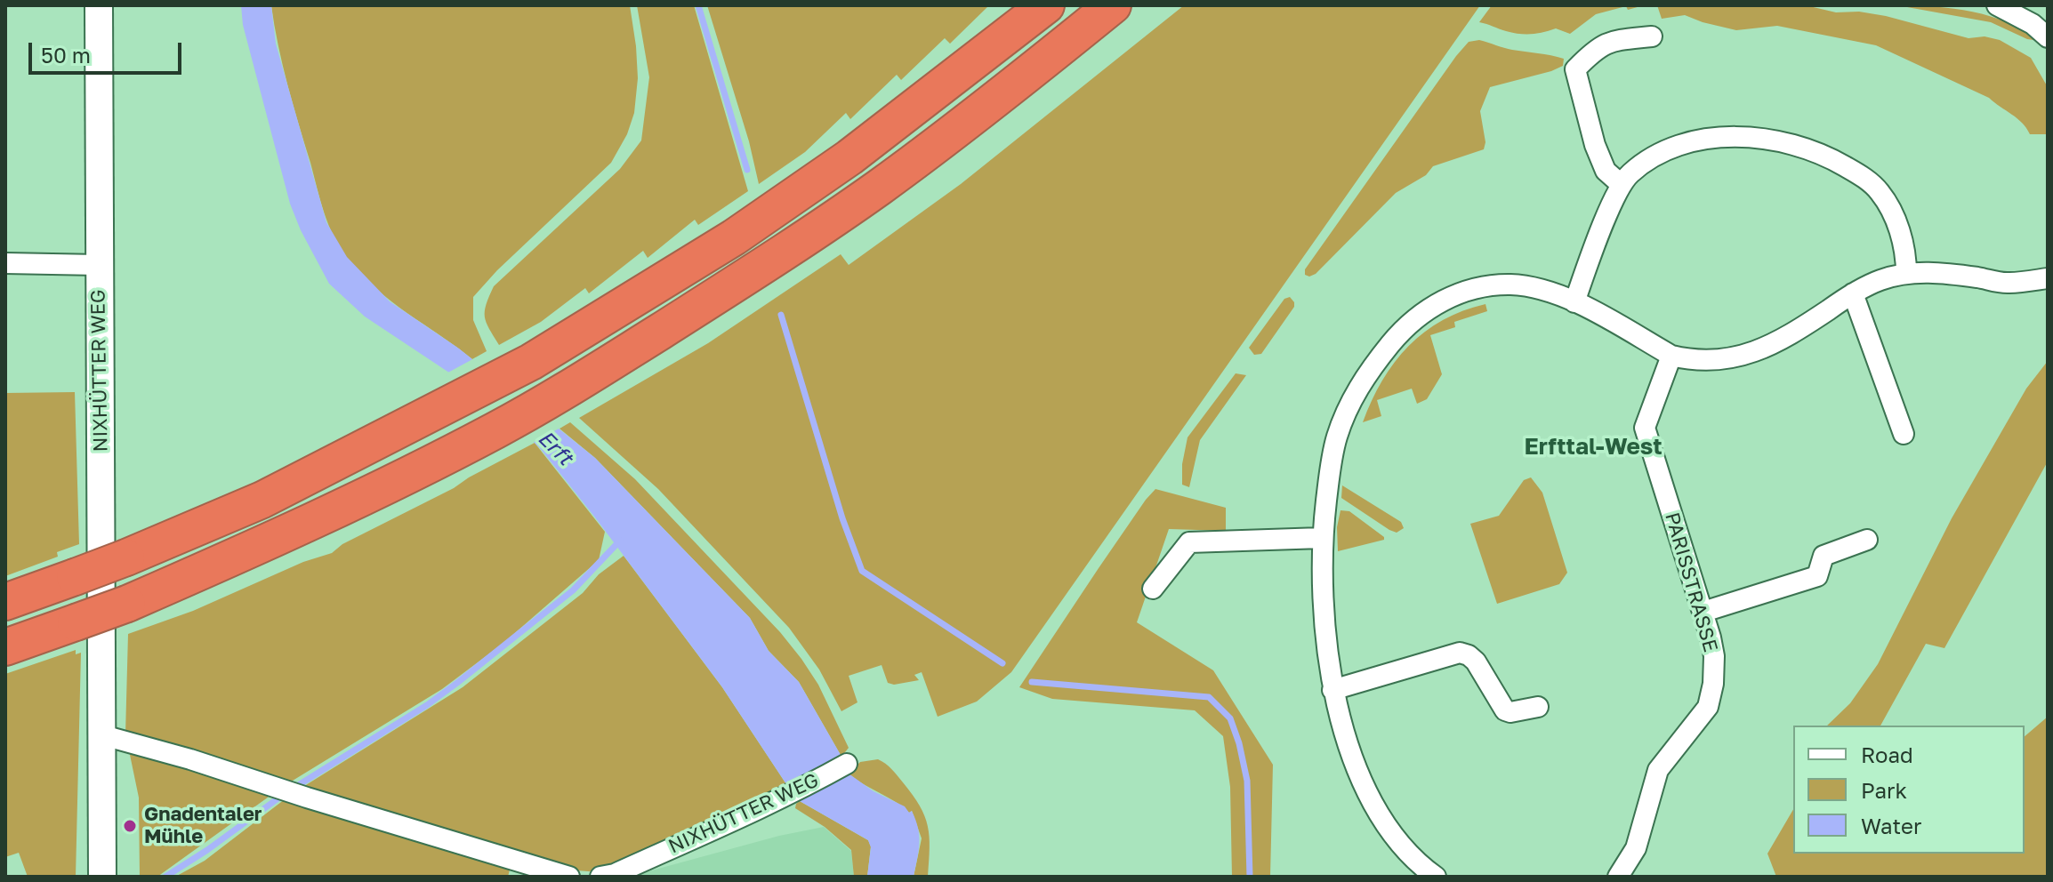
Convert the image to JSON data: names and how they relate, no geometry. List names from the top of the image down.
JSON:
{
  "streets": {
    "main road": ["NIXHÜTTER WEG"],
    "street": ["PARISSTRASSE"]
  },
  "districts": ["Erfttal-West"],
  "water": ["Erft"],
  "places": ["Gnadentaler Mühle"],
  "legend": ["Road", "Park", "Water"],
  "scale_bar": "50 m"
}
